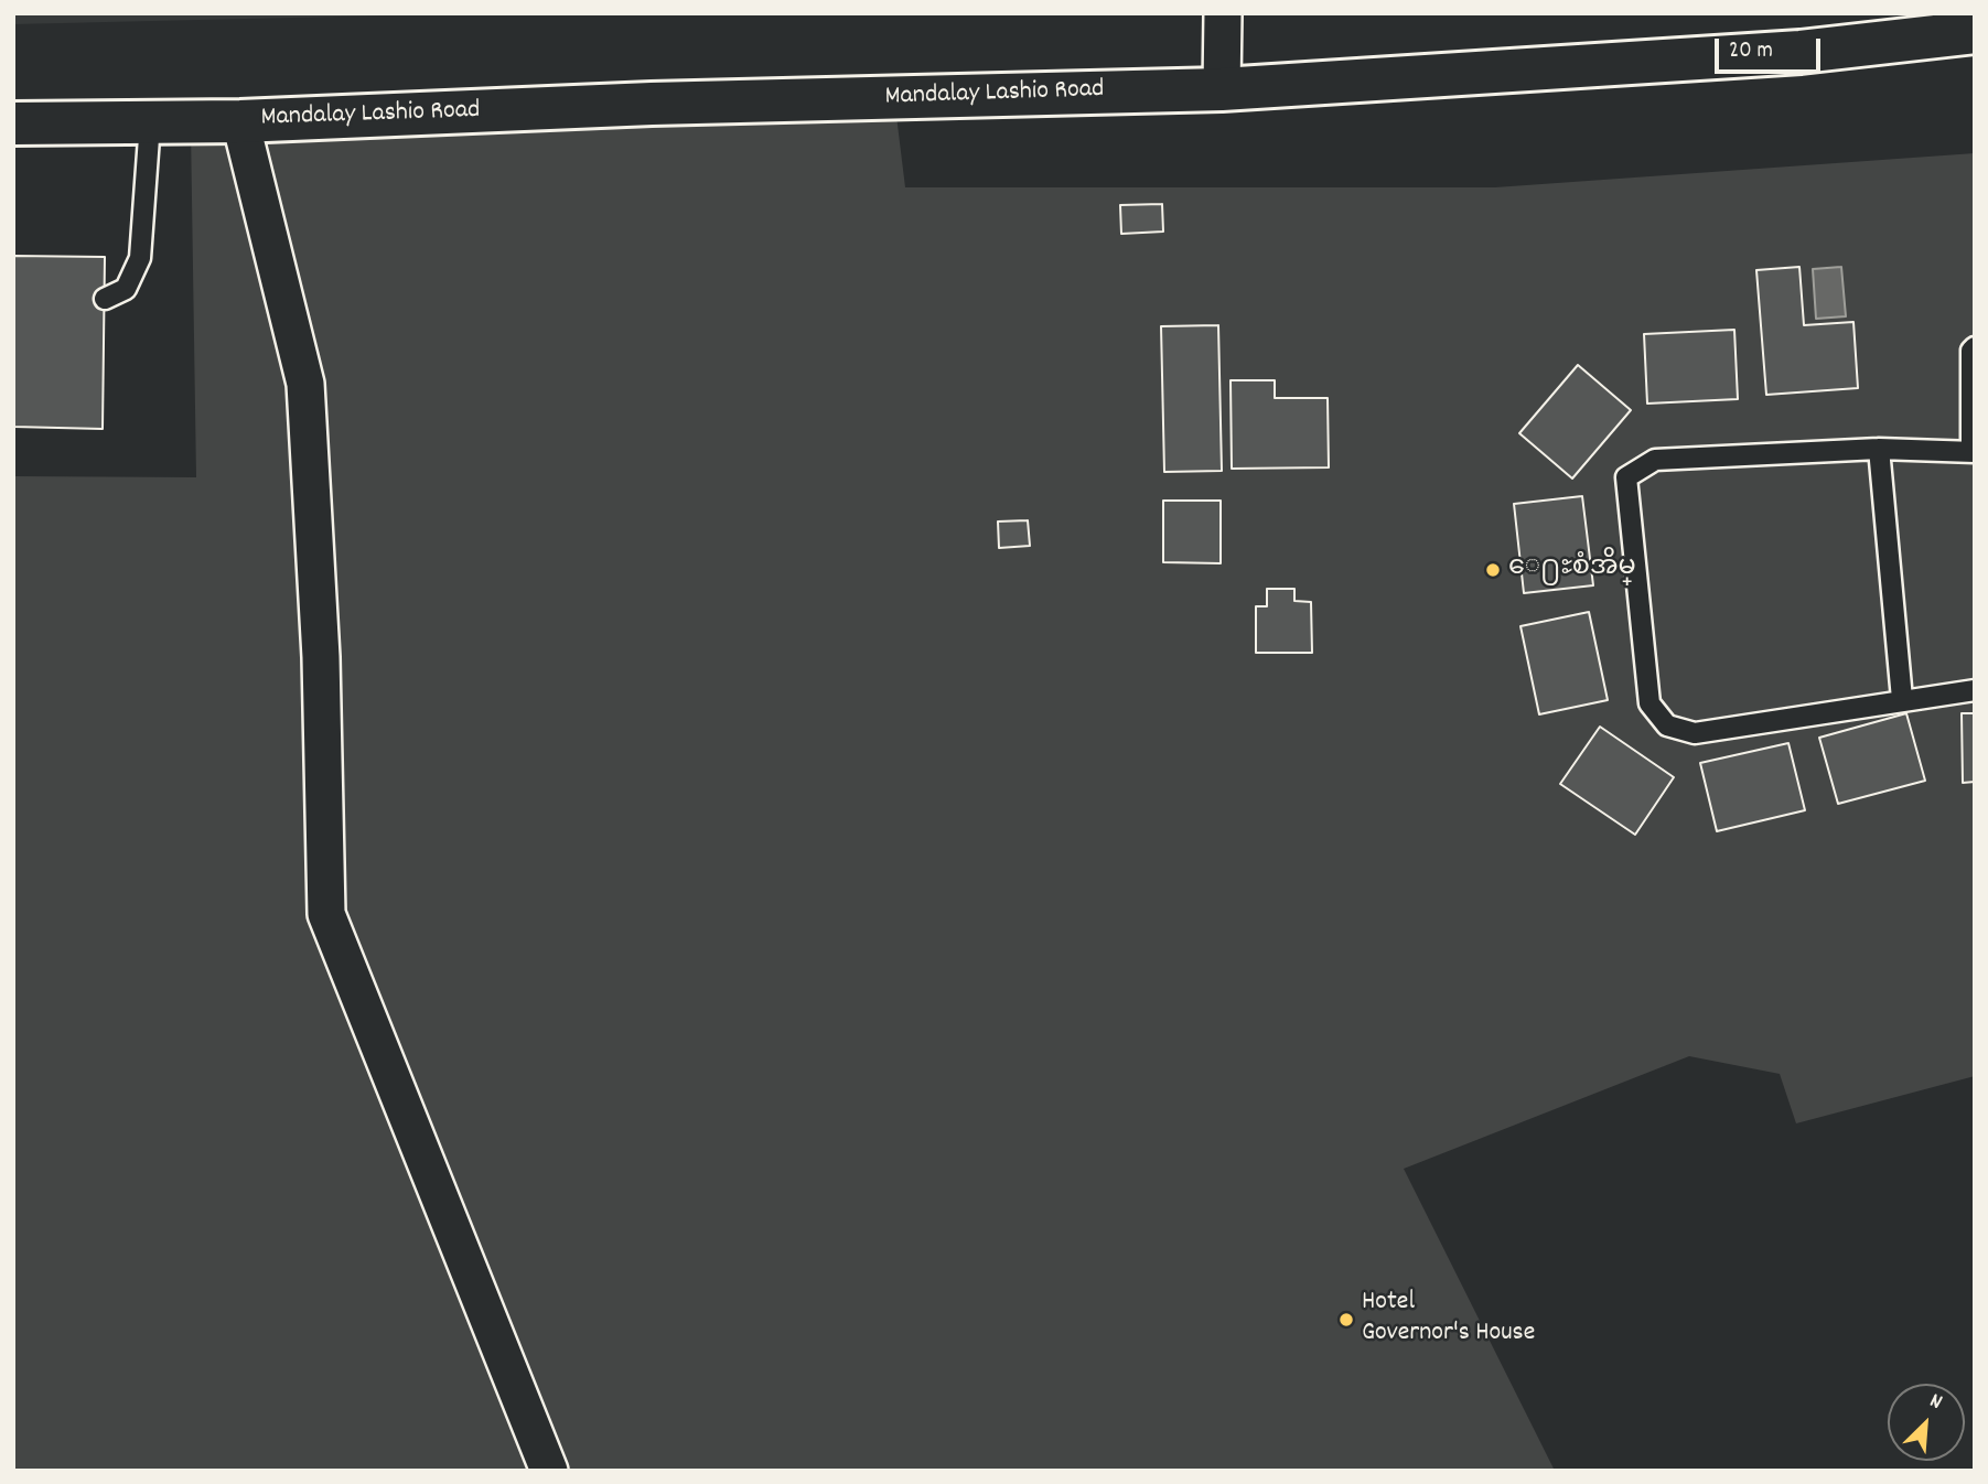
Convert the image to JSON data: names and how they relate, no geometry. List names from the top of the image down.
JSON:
{
  "streets": {
    "highway": ["Mandalay Lashio Road"]
  },
  "places": ["ေ႐ႊစံအိမ္", "Hotel Governor's House"],
  "scale_bar": "20 m",
  "north": "top right"
}
